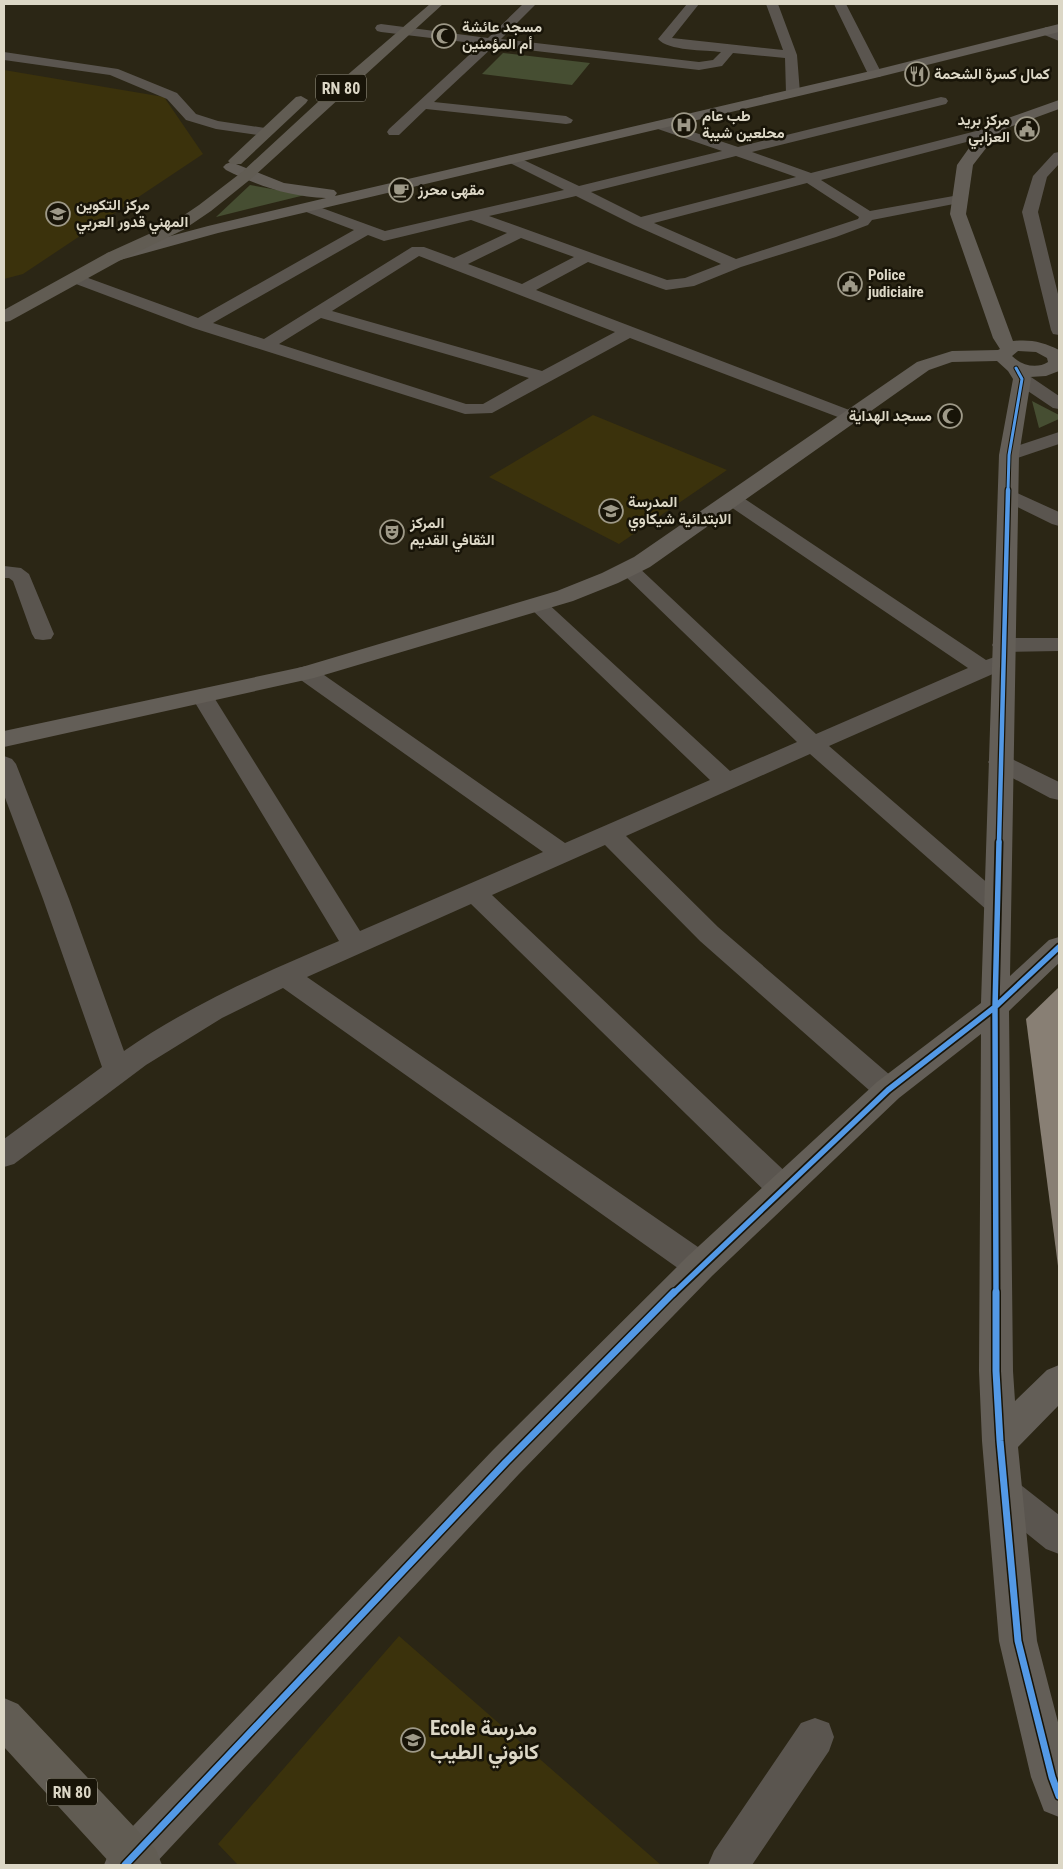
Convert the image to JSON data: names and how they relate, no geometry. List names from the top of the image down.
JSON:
{
  "streets": {
    "main road": ["RN 80"]
  },
  "places": {
    "mosque": ["مسجد عائشة أم المؤمنين", "مسجد الهداية"],
    "restaurant": ["كمال كسرة الشحمة"],
    "hospital": ["طب عام محلعين شيبة"],
    "public building": ["مركز بريد العزابي", "Police judiciaire"],
    "cafe": ["مقهى محرز"],
    "school or university": ["مركز التكوين المهني قدور العربي", "المدرسة الابتدائية شيكاوي", "Ecole مدرسة كانوني الطيب"],
    "theatre": ["المركز الثقافي القديم"]
  }
}
